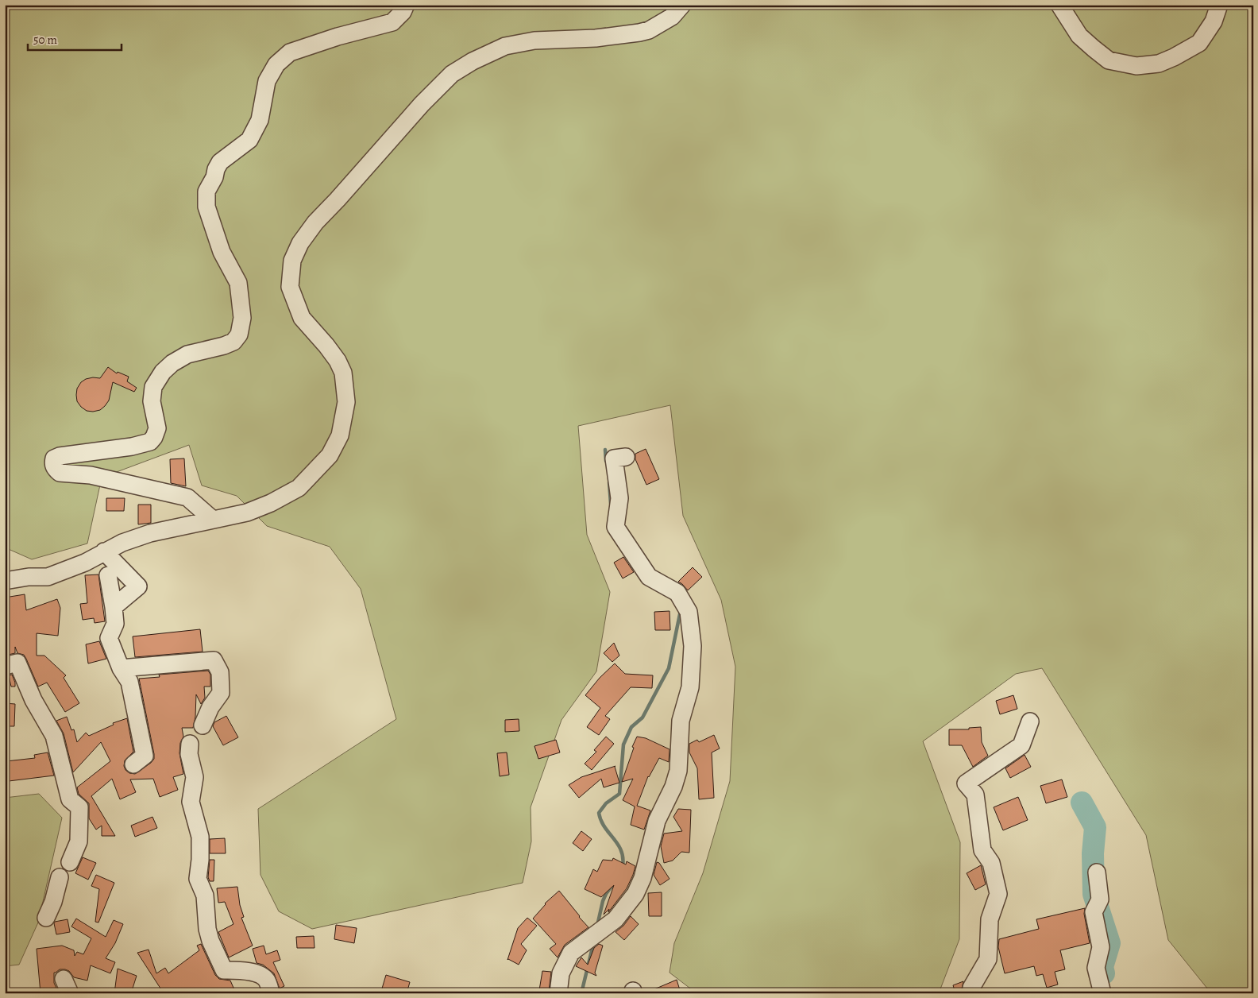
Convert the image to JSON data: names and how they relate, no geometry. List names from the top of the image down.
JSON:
{
  "scale_bar": "50 m"
}
